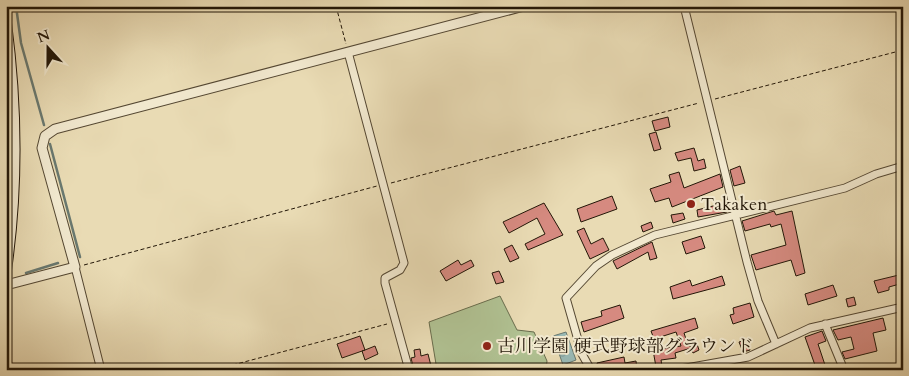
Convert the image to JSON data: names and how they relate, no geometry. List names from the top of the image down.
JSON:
{
  "places": ["Takaken", "古川学園 硬式野球部グラウンド"],
  "north": "top"
}
